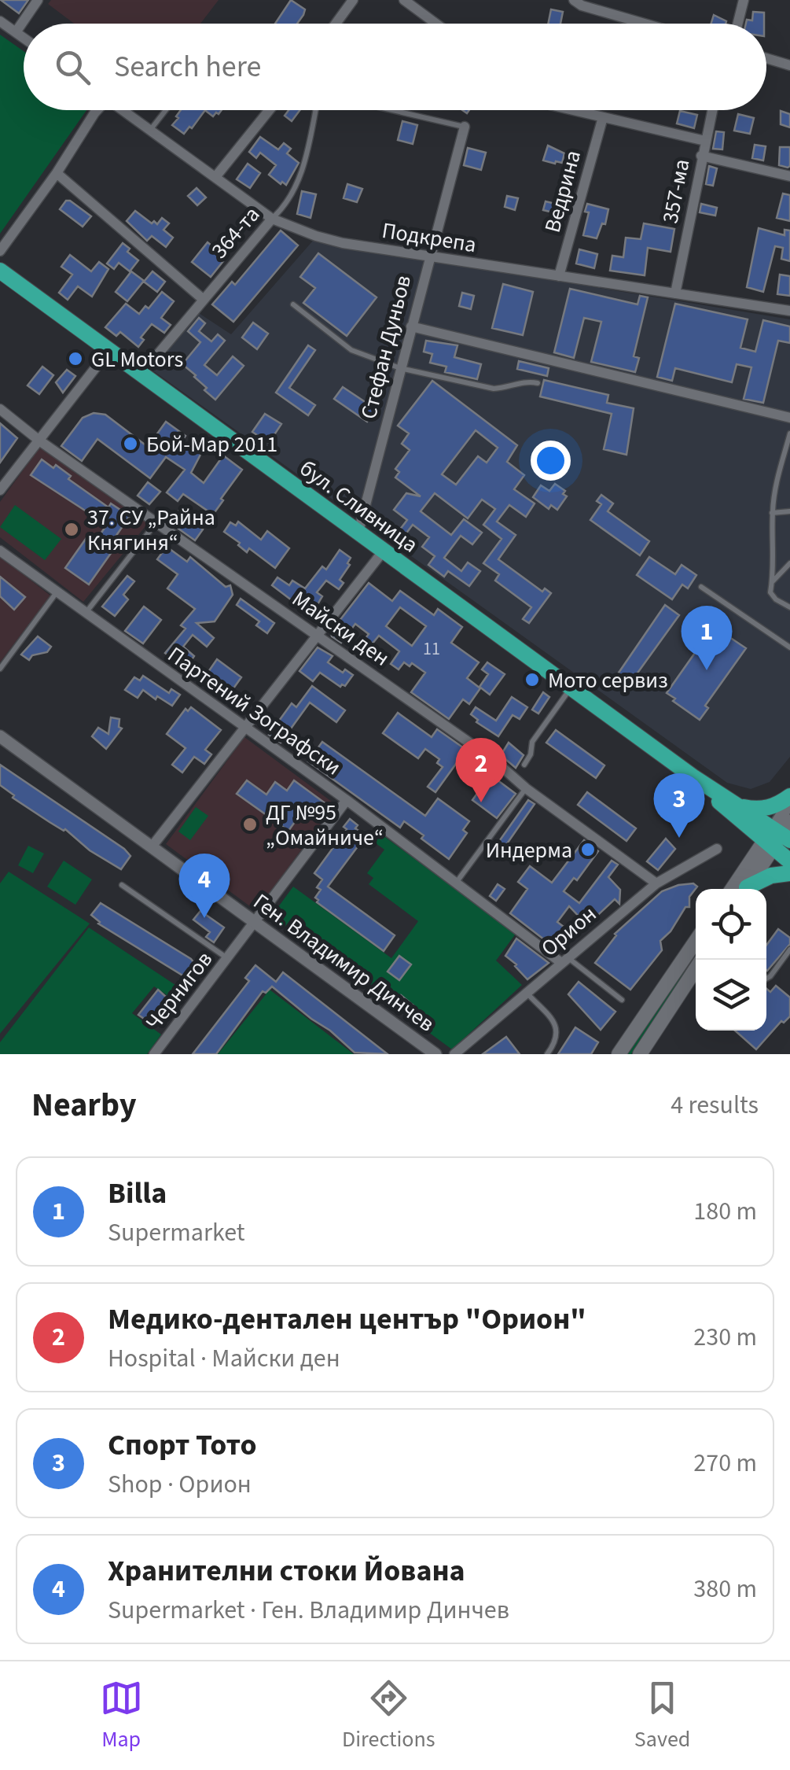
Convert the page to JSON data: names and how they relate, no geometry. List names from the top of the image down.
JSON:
{
  "streets": {
    "main road": ["бул. Сливница"],
    "street": [
      "Ведрина",
      "357-ма",
      "364-та",
      "Подкрепа",
      "Стефан Дуньов",
      "Майски ден",
      "Партений Зографски",
      "Орион",
      "Ген. Владимир Динчев",
      "Чернигов"
    ]
  },
  "crossings": [
    ["Ведрина", "Подкрепа"],
    ["357-ма", "Подкрепа"],
    ["364-та", "Подкрепа"],
    ["364-та", "бул. Сливница"],
    ["Подкрепа", "Стефан Дуньов"],
    ["Стефан Дуньов", "бул. Сливница"],
    ["Майски ден", "Орион"],
    ["Партений Зографски", "Орион"],
    ["Партений Зографски", "Чернигов"],
    ["Ген. Владимир Динчев", "Чернигов"]
  ],
  "places": [
    "GL Motors",
    "Бой-Мар 2011",
    "37. СУ „Райна Княгиня“",
    "Мото сервиз",
    "ДГ №95 „Омайниче“",
    "Индерма"
  ],
  "house_numbers": ["11"],
  "page": {
    "search": "Search here",
    "pins": [
      "1",
      "2",
      "3",
      "4"
    ],
    "heading": ["Nearby", "4 results"],
    "list": [
      {
        "mark": "1",
        "name": "Billa",
        "note": "Supermarket",
        "value": "180 m"
      },
      {
        "mark": "2",
        "name": "Медико-дентален център \"Орион\"",
        "note": "Hospital · Майски ден",
        "value": "230 m"
      },
      {
        "mark": "3",
        "name": "Спорт Тото",
        "note": "Shop · Орион",
        "value": "270 m"
      },
      {
        "mark": "4",
        "name": "Хранителни стоки Йована",
        "note": "Supermarket · Ген. Владимир Динчев",
        "value": "380 m"
      }
    ],
    "nav": ["Map", "Directions", "Saved"]
  }
}
